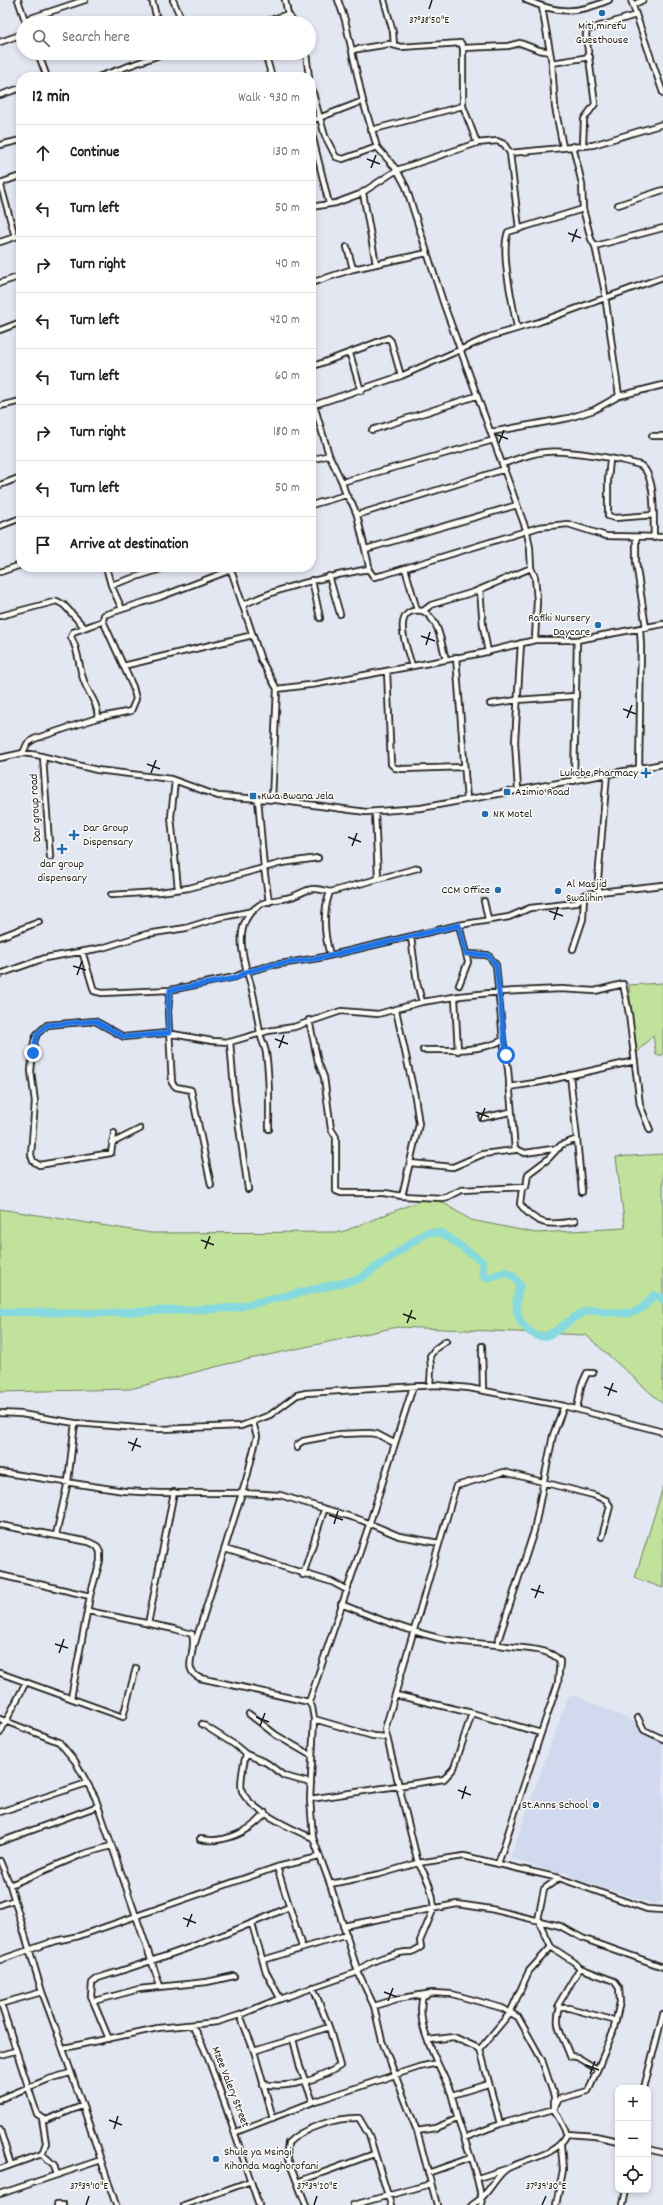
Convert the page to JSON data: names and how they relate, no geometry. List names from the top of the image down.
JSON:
{
  "streets": {
    "street": ["Dar group road", "Mzee Valery Street"]
  },
  "places": {
    "other": [
      "Miti mirefu Guesthouse",
      "Rafiki Nursery Daycare",
      "NK Motel",
      "CCM Office",
      "Al Masjid Swalihin",
      "St.Anns School",
      "Shule ya Msingi Kihonda Maghorofani"
    ],
    "health": ["Lukobe Pharmacy", "Dar Group Dispensary", "dar group dispensary"],
    "transit": ["Azimio Road", "Kwa Bwana Jela"]
  },
  "page": {
    "search": "Search here",
    "heading": ["12 min", "Walk · 930 m"],
    "list": [
      ["Continue", "130 m"],
      ["Turn left", "50 m"],
      ["Turn right", "40 m"],
      ["Turn left", "420 m"],
      ["Turn left", "60 m"],
      ["Turn right", "180 m"],
      ["Turn left", "50 m"],
      "Arrive at destination"
    ],
    "map_buttons": ["+", "−"]
  },
  "coordinates": [
    "37°38'50\"E",
    "37°39'10\"E",
    "37°39'20\"E",
    "37°39'30\"E"
  ]
}
